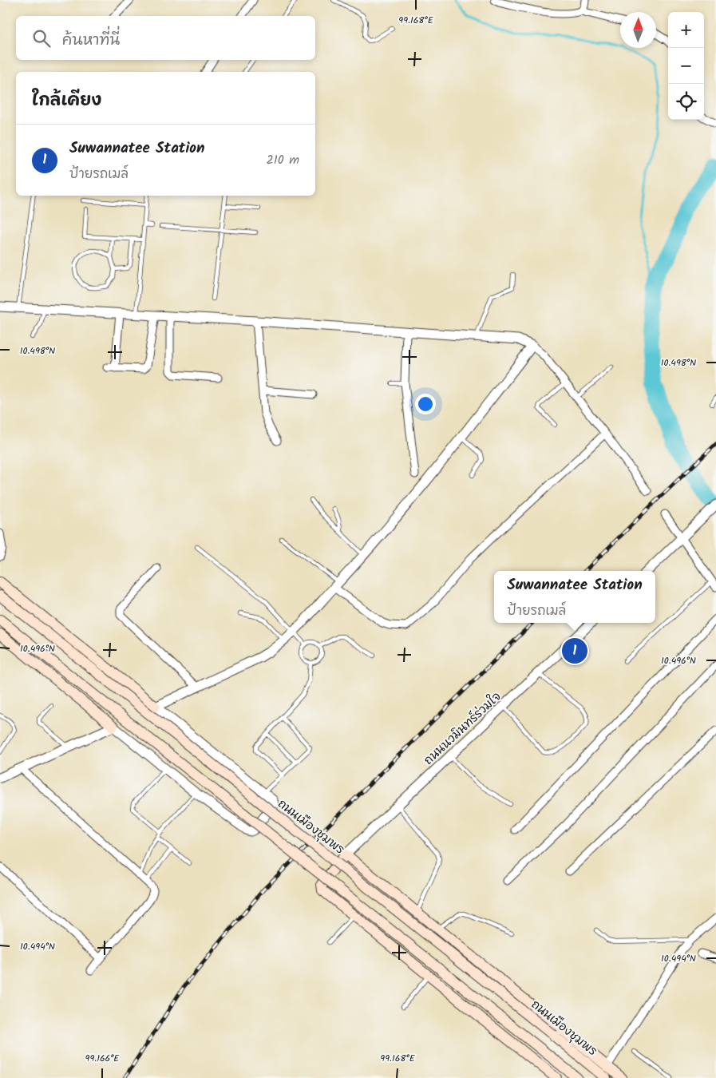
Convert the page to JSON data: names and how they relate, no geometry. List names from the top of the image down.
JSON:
{
  "streets": {
    "main road": ["ถนนเมืองชุมพร"],
    "street": ["ถนนนวมินทร์ร่วมใจ"]
  },
  "north": "top",
  "page": {
    "map_buttons": ["+", "−"],
    "search": "ค้นหาที่นี่",
    "heading": "ใกล้เคียง",
    "list": [
      {
        "mark": "1",
        "name": "Suwannatee Station",
        "note": "ป้ายรถเมล์",
        "value": "210 m"
      }
    ],
    "popup": ["Suwannatee Station", "ป้ายรถเมล์"],
    "pins": "1"
  },
  "coordinates": [
    "99.168°E",
    "10.498°N",
    "10.496°N",
    "10.494°N",
    "99.166°E"
  ]
}
